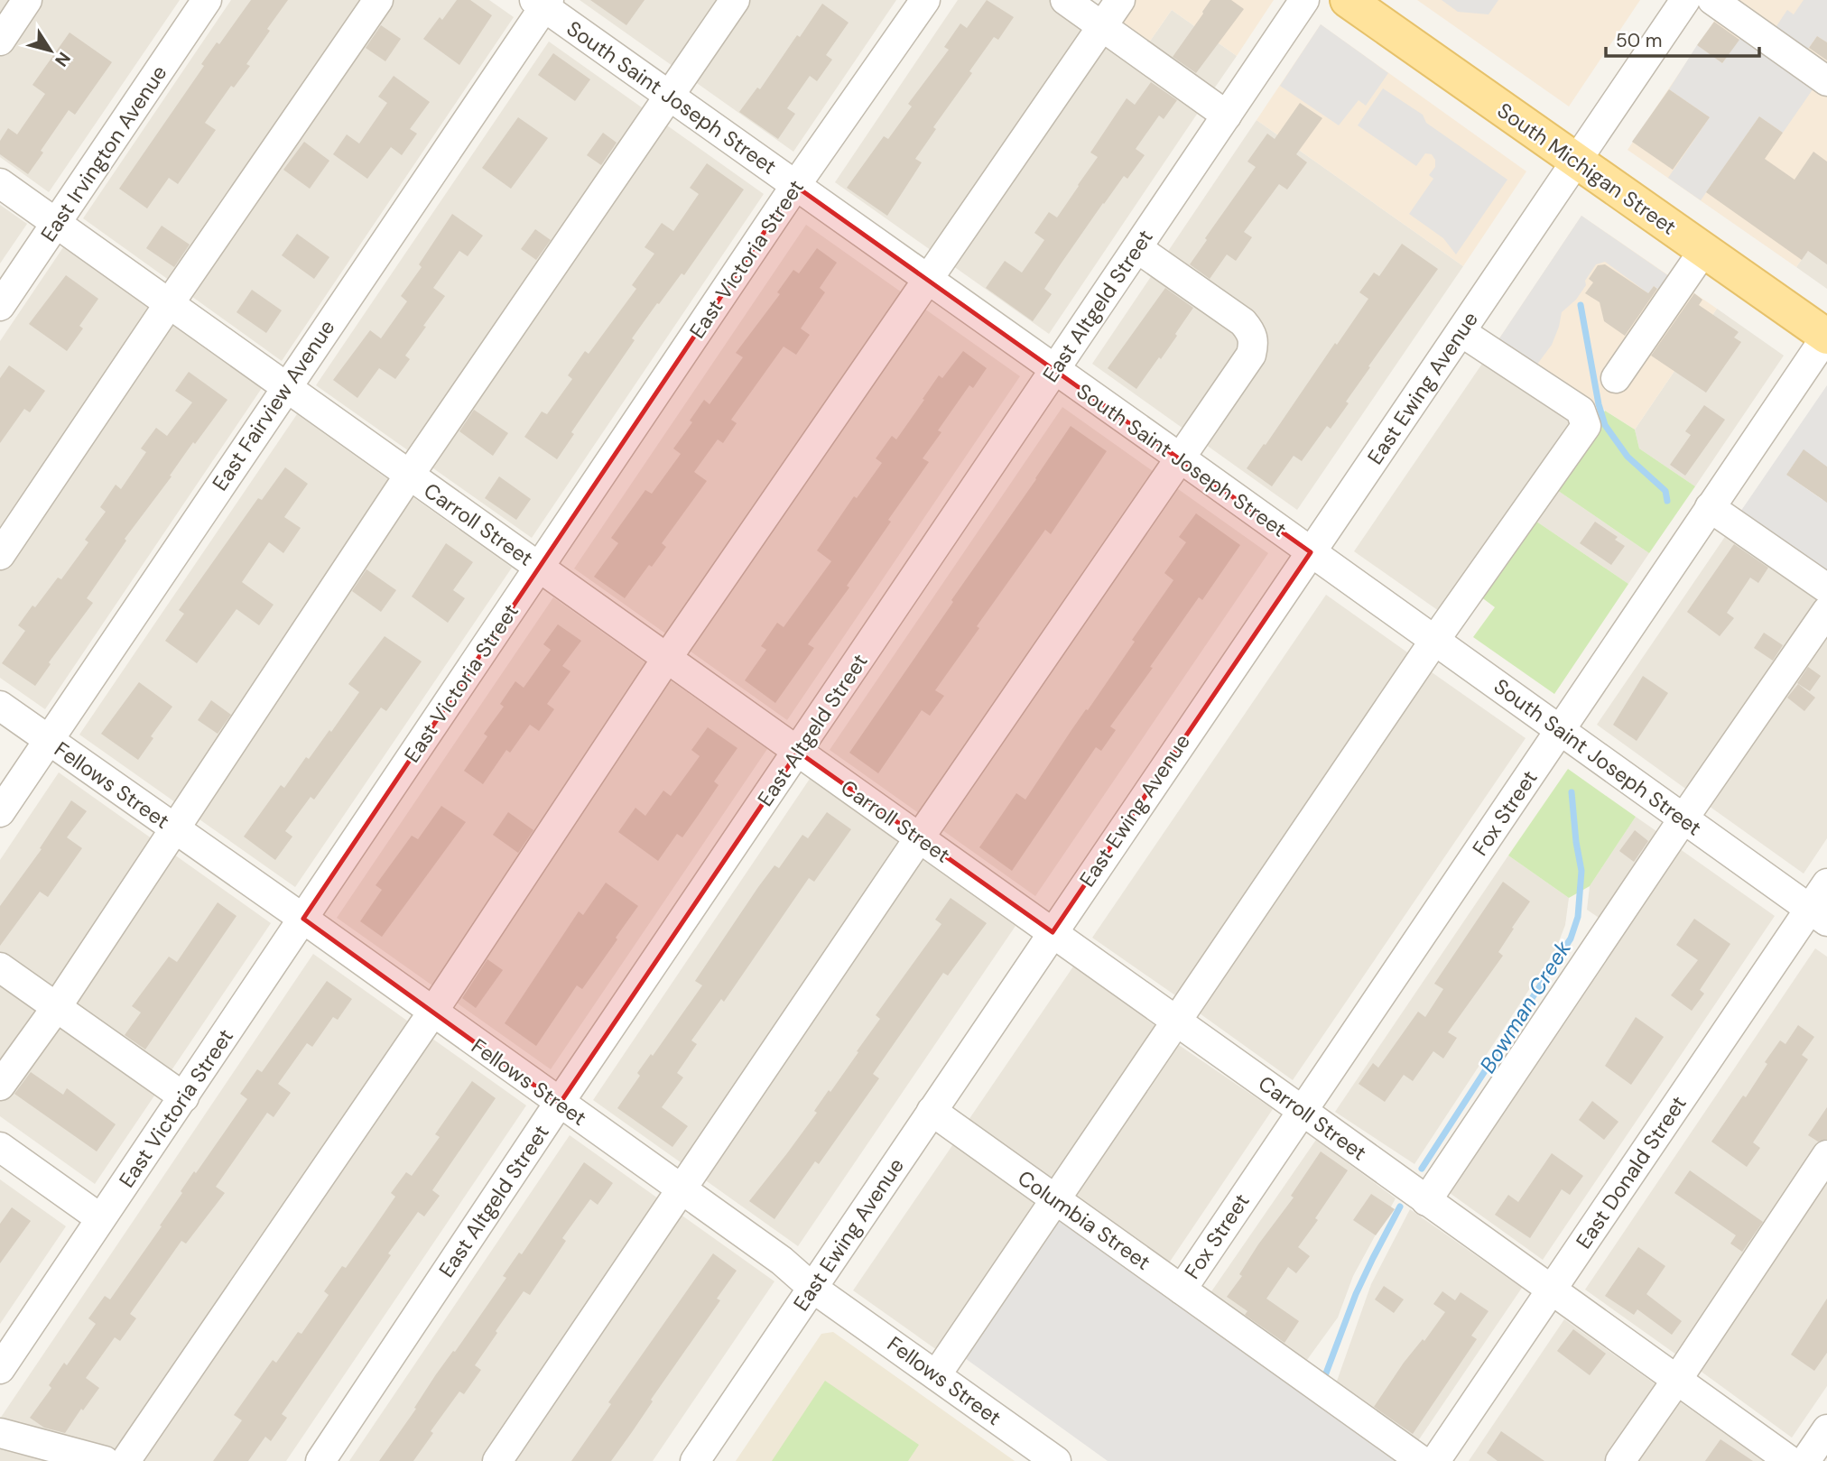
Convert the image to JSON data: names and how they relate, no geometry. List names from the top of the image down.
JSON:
{
  "streets": {
    "main road": ["South Michigan Street"],
    "street": [
      "South Saint Joseph Street",
      "East Irvington Avenue",
      "East Victoria Street",
      "East Altgeld Street",
      "East Ewing Avenue",
      "East Fairview Avenue",
      "Carroll Street",
      "Fellows Street",
      "Fox Street",
      "East Donald Street",
      "Columbia Street"
    ]
  },
  "crossings": [
    ["South Saint Joseph Street", "East Victoria Street"],
    ["South Saint Joseph Street", "East Altgeld Street"],
    ["South Saint Joseph Street", "East Ewing Avenue"],
    ["South Saint Joseph Street", "East Fairview Avenue"],
    ["South Saint Joseph Street", "Fox Street"],
    ["South Saint Joseph Street", "East Donald Street"],
    ["East Irvington Avenue", "Carroll Street"],
    ["South Michigan Street", "East Ewing Avenue"],
    ["South Michigan Street", "Fox Street"],
    ["East Victoria Street", "Carroll Street"],
    ["East Victoria Street", "Fellows Street"],
    ["East Altgeld Street", "Carroll Street"],
    ["East Altgeld Street", "Fellows Street"],
    ["East Ewing Avenue", "Carroll Street"],
    ["East Ewing Avenue", "Fellows Street"],
    ["East Ewing Avenue", "Columbia Street"],
    ["East Fairview Avenue", "Carroll Street"],
    ["East Fairview Avenue", "Fellows Street"],
    ["Carroll Street", "Fox Street"],
    ["Carroll Street", "East Donald Street"],
    ["Fox Street", "Columbia Street"]
  ],
  "water": ["Bowman Creek"],
  "scale_bar": "50 m",
  "north": "bottom right"
}
